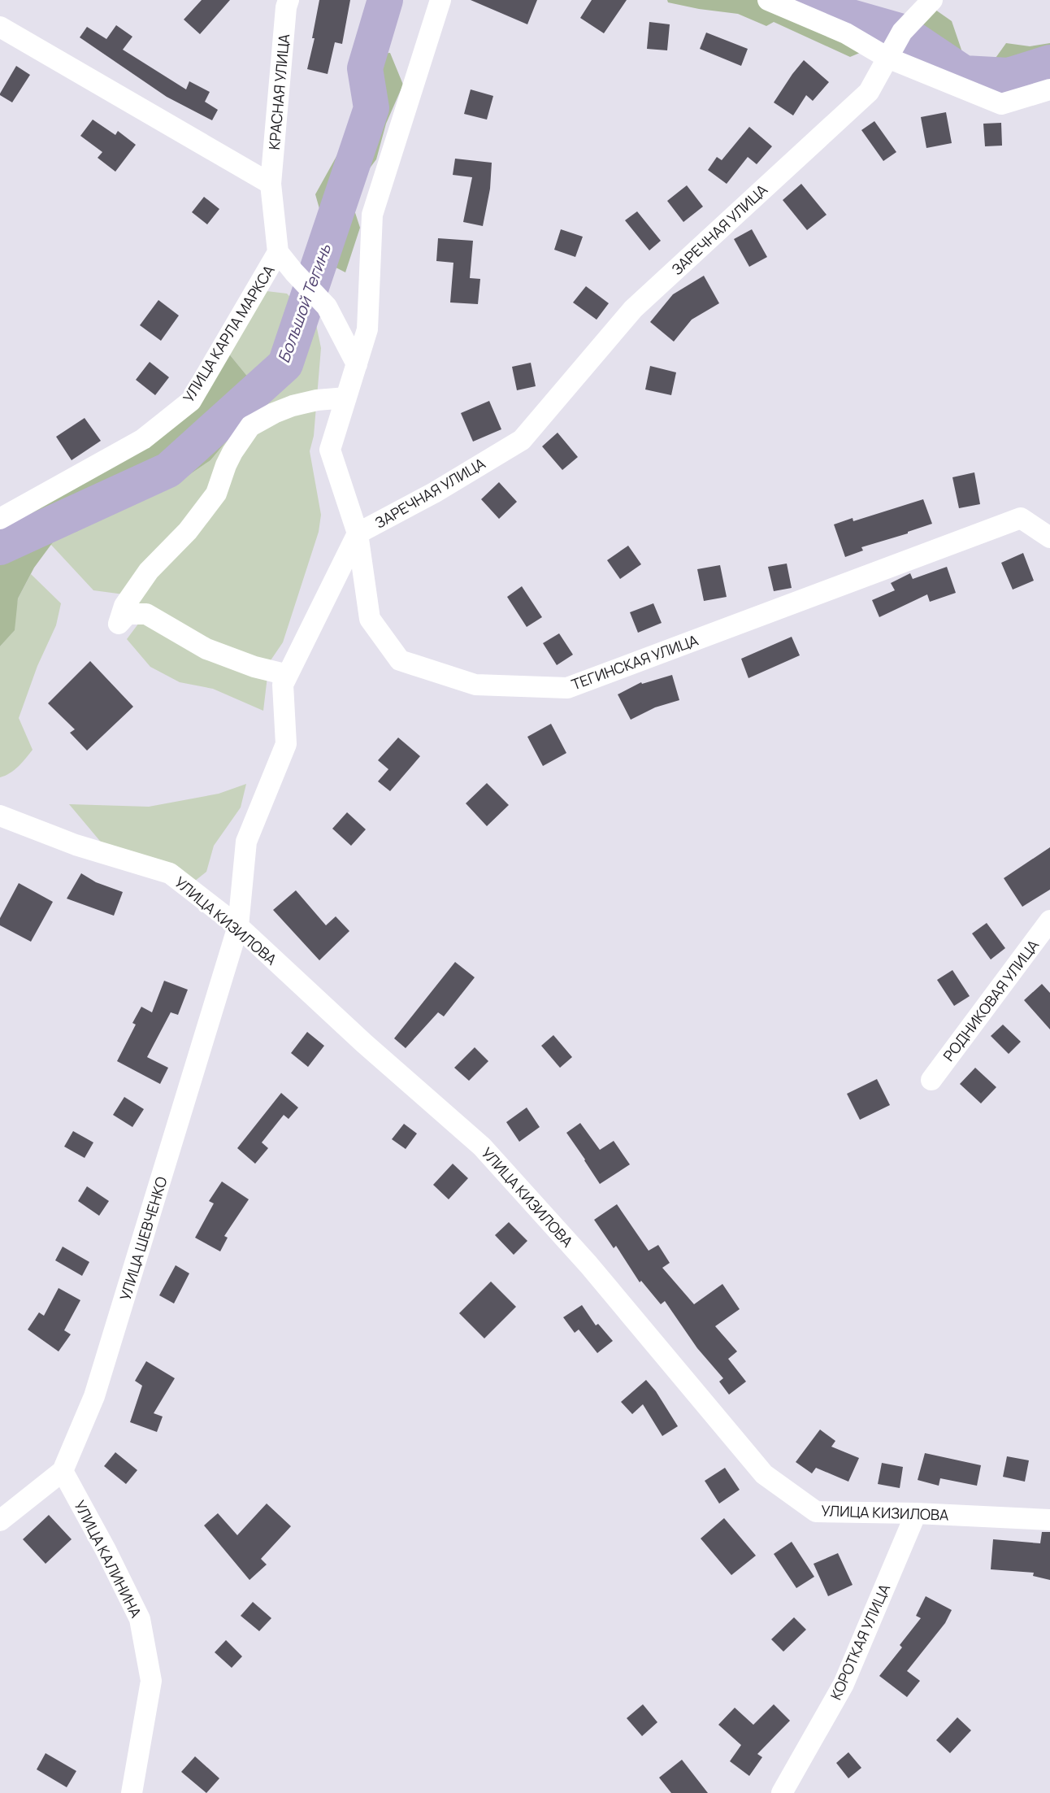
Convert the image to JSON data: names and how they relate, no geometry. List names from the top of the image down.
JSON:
{
  "streets": {
    "street": [
      "КРАСНАЯ УЛИЦА",
      "ЗАРЕЧНАЯ УЛИЦА",
      "УЛИЦА КАРЛА МАРКСА",
      "ТЕГИНСКАЯ УЛИЦА",
      "УЛИЦА КИЗИЛОВА",
      "РОДНИКОВАЯ УЛИЦА",
      "УЛИЦА ШЕВЧЕНКО",
      "УЛИЦА КАЛИНИНА",
      "КОРОТКАЯ УЛИЦА"
    ]
  },
  "crossings": [
    ["КРАСНАЯ УЛИЦА", "УЛИЦА КАРЛА МАРКСА"],
    ["ЗАРЕЧНАЯ УЛИЦА", "ТЕГИНСКАЯ УЛИЦА"],
    ["УЛИЦА КИЗИЛОВА", "УЛИЦА ШЕВЧЕНКО"],
    ["УЛИЦА КИЗИЛОВА", "КОРОТКАЯ УЛИЦА"],
    ["УЛИЦА ШЕВЧЕНКО", "УЛИЦА КАЛИНИНА"]
  ],
  "water": ["Большой Тегинь"]
}
